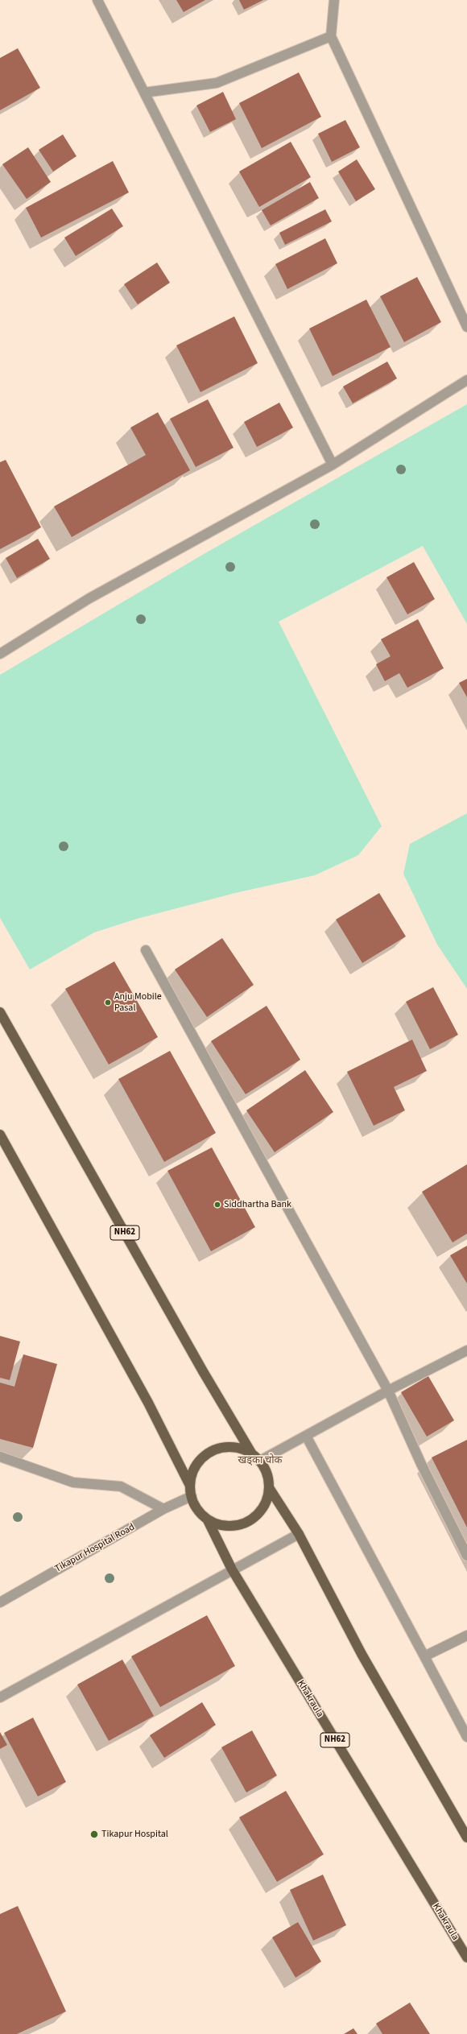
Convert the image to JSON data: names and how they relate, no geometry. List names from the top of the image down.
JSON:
{
  "streets": {
    "main road": ["NH62", "Khakraula"],
    "street": ["Tikapur Hospital Road"]
  },
  "crossings": [
    ["NH62", "Tikapur Hospital Road"],
    ["NH62", "Khakraula"],
    ["Tikapur Hospital Road", "Khakraula"]
  ],
  "districts": ["खड्का चोक"],
  "places": ["Anju Mobile Pasal", "Siddhartha Bank", "Tikapur Hospital"]
}
